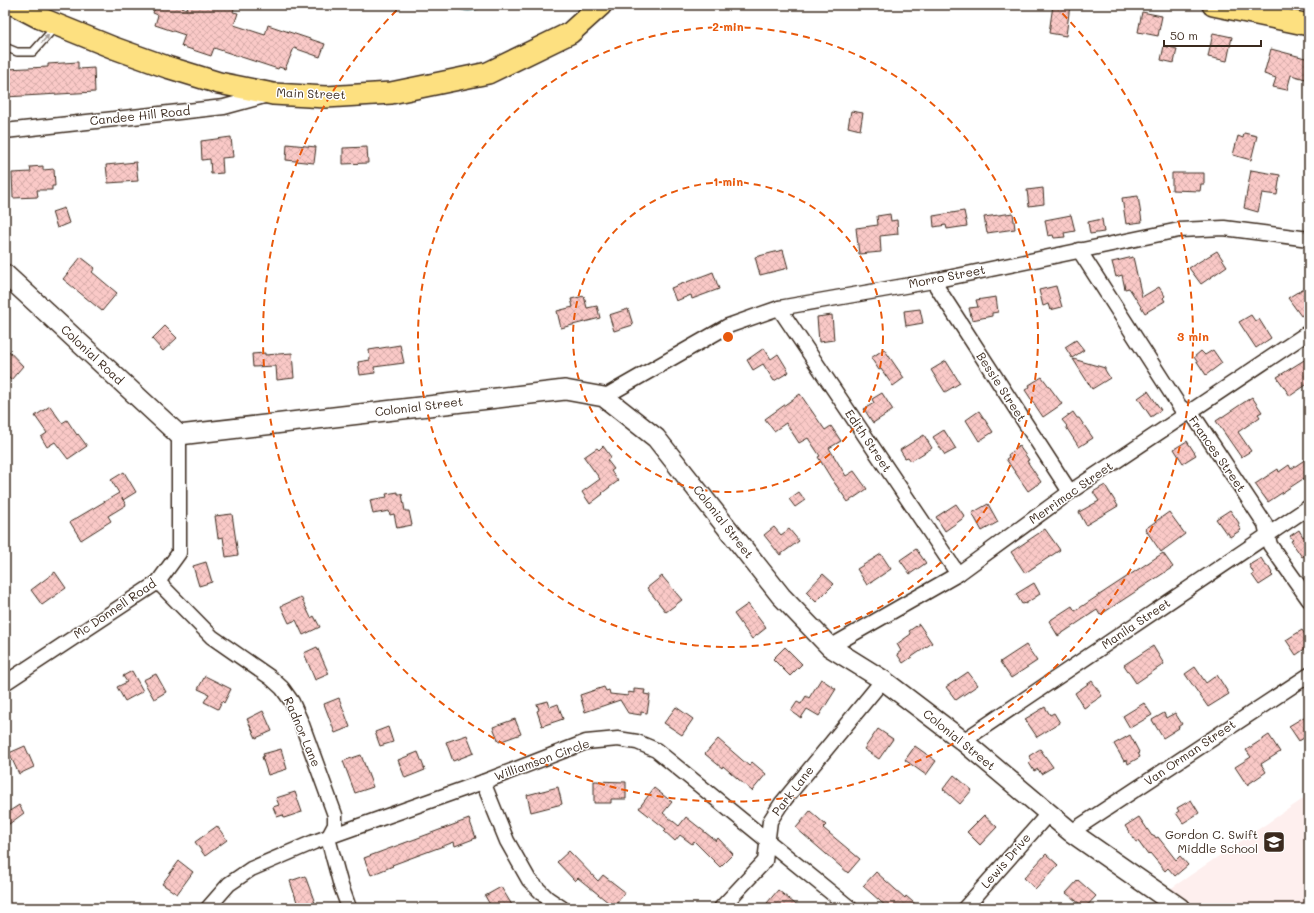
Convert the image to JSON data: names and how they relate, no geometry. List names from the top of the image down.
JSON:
{
  "streets": {
    "main road": ["Main Street"],
    "street": [
      "Candee Hill Road",
      "Morro Street",
      "Colonial Road",
      "Bessie Street",
      "Colonial Street",
      "Edith Street",
      "Frances Street",
      "Merrimac Street",
      "Mc Donnell Road",
      "Manila Street",
      "Radnor Lane",
      "Van Orman Street",
      "Williamson Circle",
      "Park Lane",
      "Lewis Drive"
    ]
  },
  "crossings": [
    ["Main Street", "Candee Hill Road"],
    ["Morro Street", "Bessie Street"],
    ["Morro Street", "Colonial Street"],
    ["Morro Street", "Edith Street"],
    ["Morro Street", "Frances Street"],
    ["Colonial Road", "Colonial Street"],
    ["Colonial Road", "Mc Donnell Road"],
    ["Bessie Street", "Merrimac Street"],
    ["Colonial Street", "Merrimac Street"],
    ["Colonial Street", "Mc Donnell Road"],
    ["Colonial Street", "Manila Street"],
    ["Colonial Street", "Van Orman Street"],
    ["Colonial Street", "Park Lane"],
    ["Colonial Street", "Lewis Drive"],
    ["Edith Street", "Merrimac Street"],
    ["Frances Street", "Merrimac Street"],
    ["Frances Street", "Manila Street"],
    ["Mc Donnell Road", "Radnor Lane"],
    ["Radnor Lane", "Williamson Circle"],
    ["Williamson Circle", "Park Lane"]
  ],
  "places": {
    "school or university": ["Gordon C. Swift Middle School"]
  },
  "scale_bar": "50 m",
  "rings": ["2 min", "1 min", "3 min"]
}
